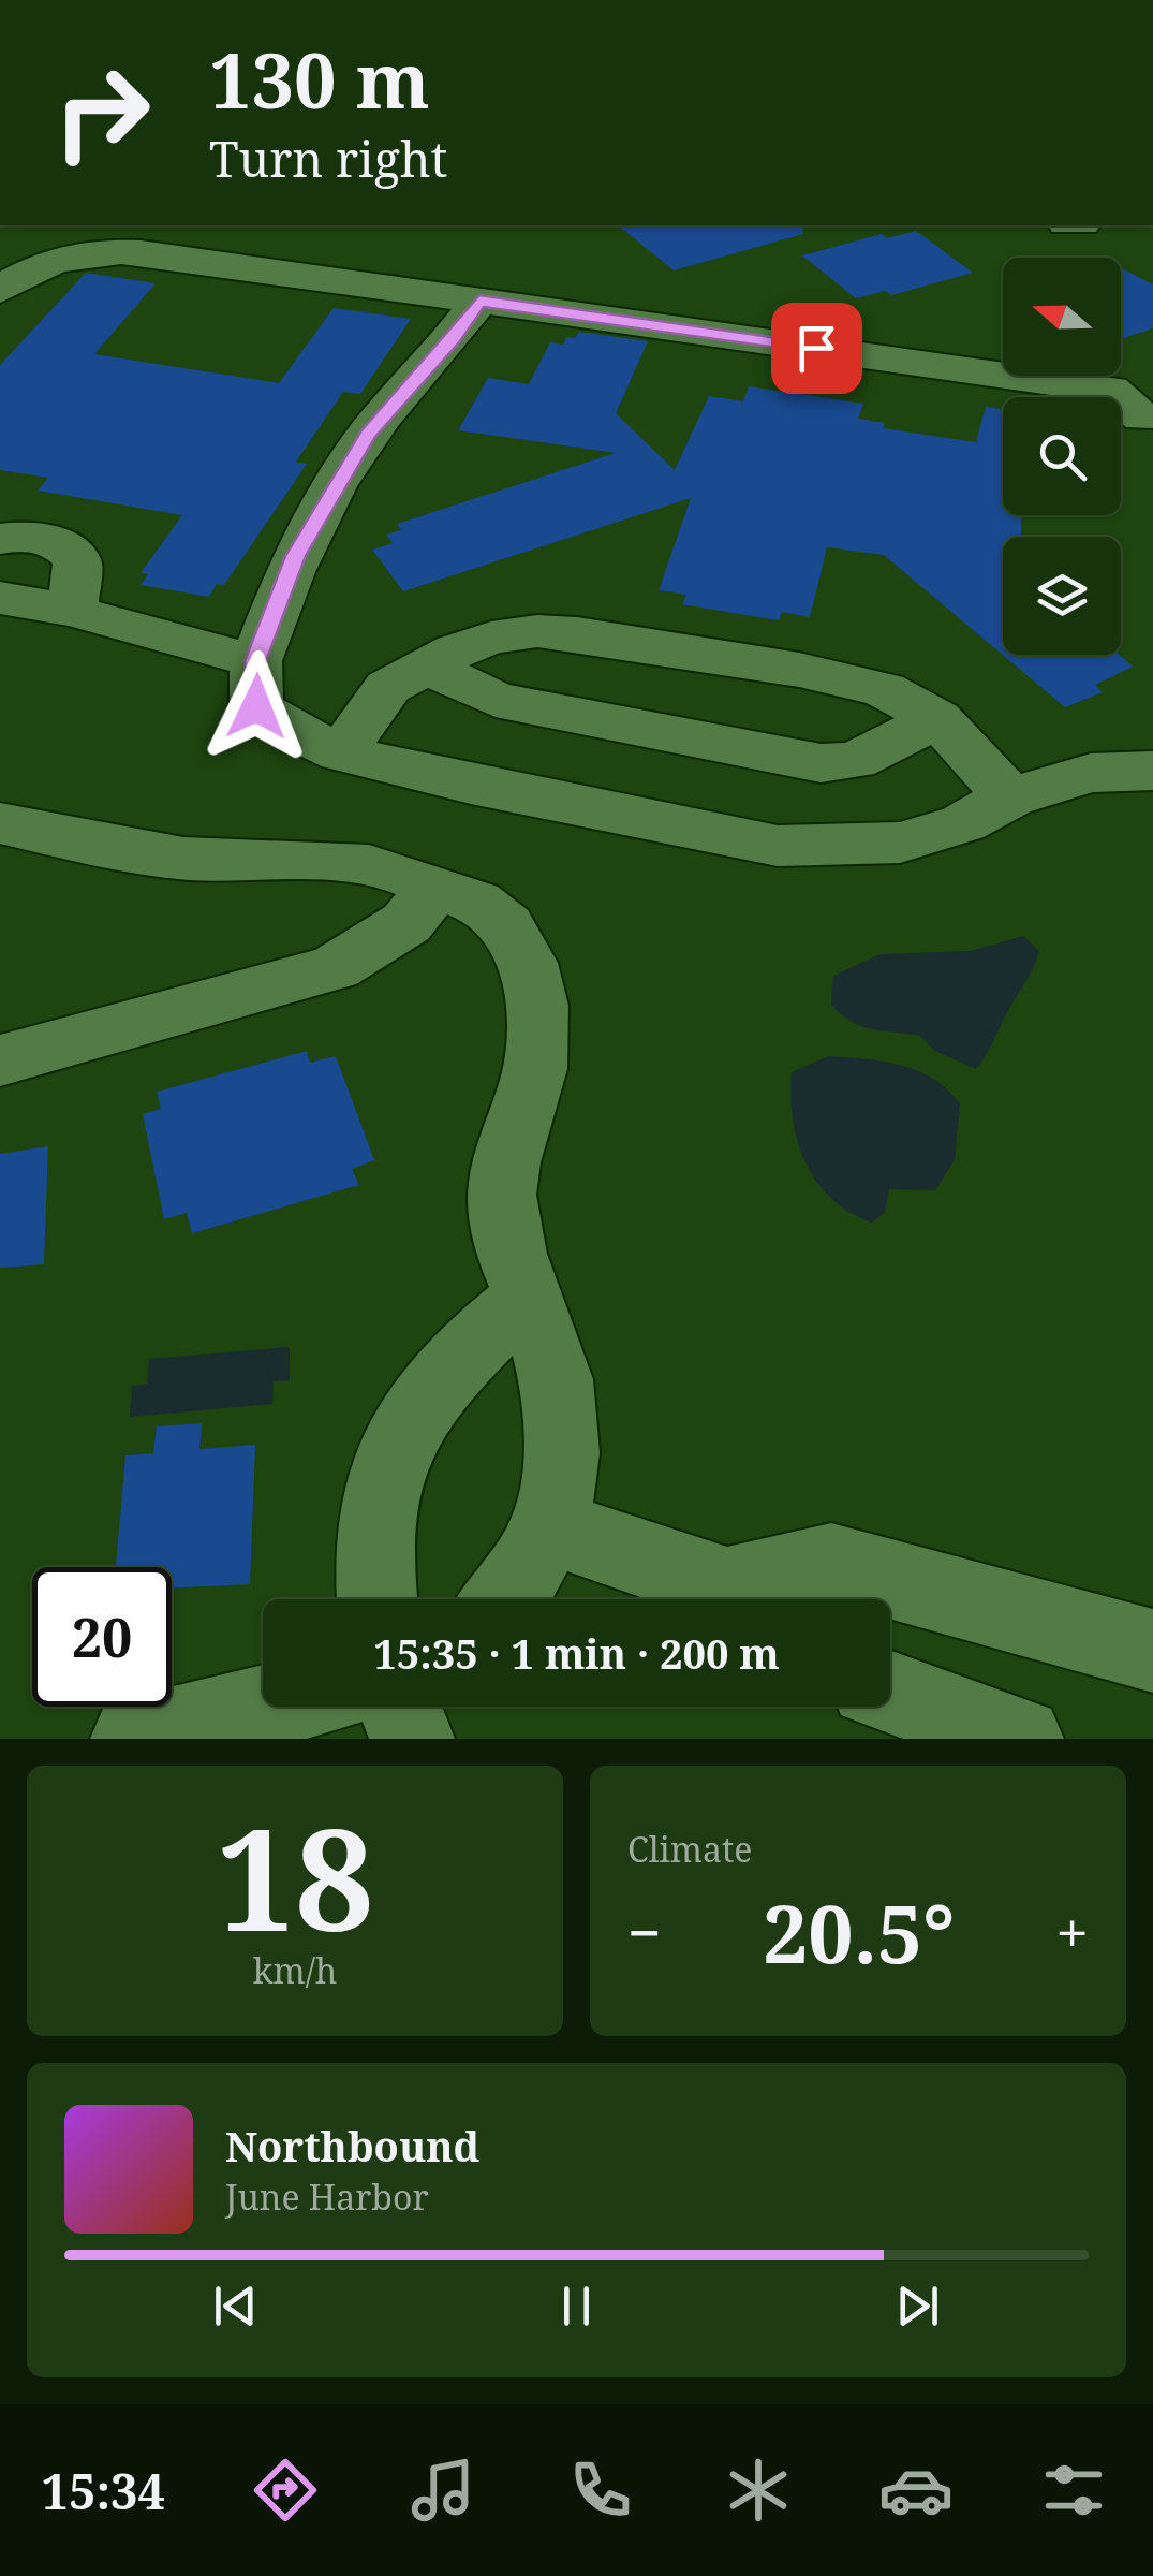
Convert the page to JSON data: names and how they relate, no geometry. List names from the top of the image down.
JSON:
{
  "north": "left",
  "page": {
    "turn": ["130 m", "Turn right"],
    "limit": "20",
    "trip": "15:35 · 1 min · 200 m",
    "tile": [
      ["18", "km/h"],
      "Climate"
    ],
    "heat": ["−", "20.5°", "+"],
    "song": ["Northbound", "June Harbor"],
    "tabs": "15:34"
  }
}
